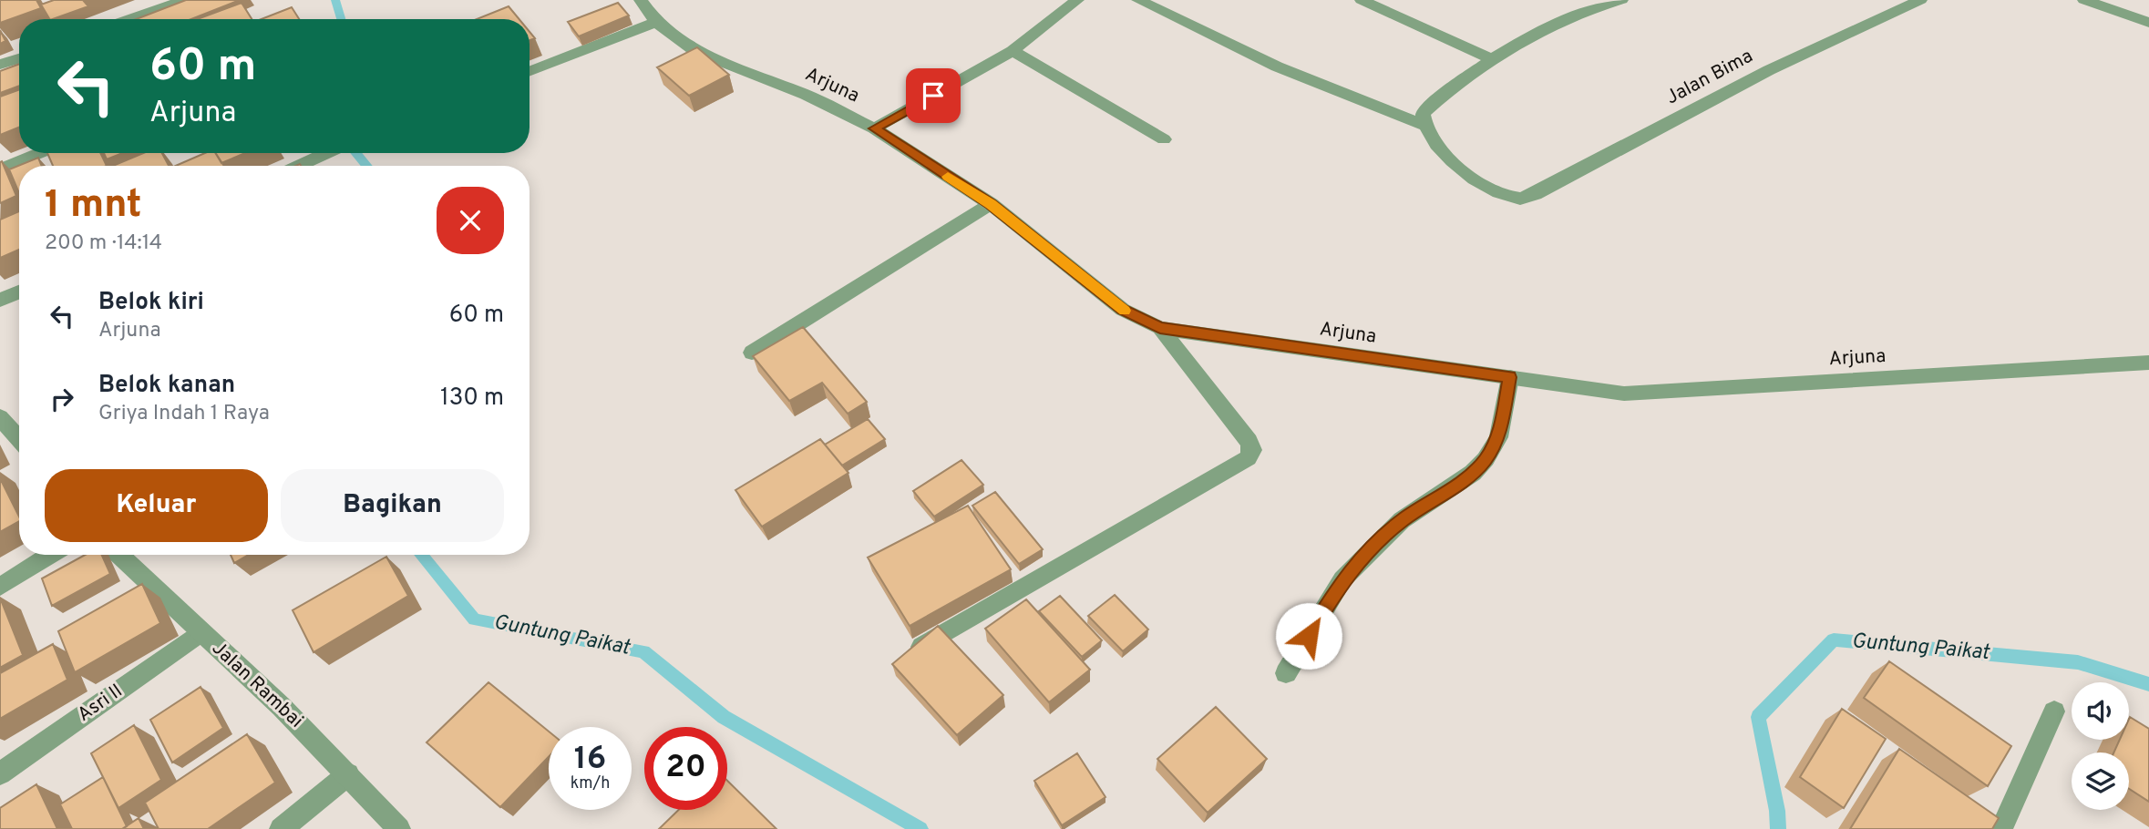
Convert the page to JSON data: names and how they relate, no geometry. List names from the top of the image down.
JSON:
{
  "streets": {
    "street": [
      "Jalan Bima",
      "Arjuna",
      "Jalan Rambai",
      "Asri II"
    ]
  },
  "crossings": [
    ["Jalan Rambai", "Asri II"]
  ],
  "water": ["Guntung Paikat"],
  "page": {
    "turn": ["60 m", "Arjuna"],
    "heading": ["1 mnt", "200 m · 14:14"],
    "list": [
      {
        "name": "Belok kiri",
        "note": "Arjuna",
        "value": "60 m"
      },
      {
        "name": "Belok kanan",
        "note": "Griya Indah 1 Raya",
        "value": "130 m"
      }
    ],
    "buttons": ["Keluar", "Bagikan"],
    "speed": "16 km/h",
    "limit": "20"
  }
}
